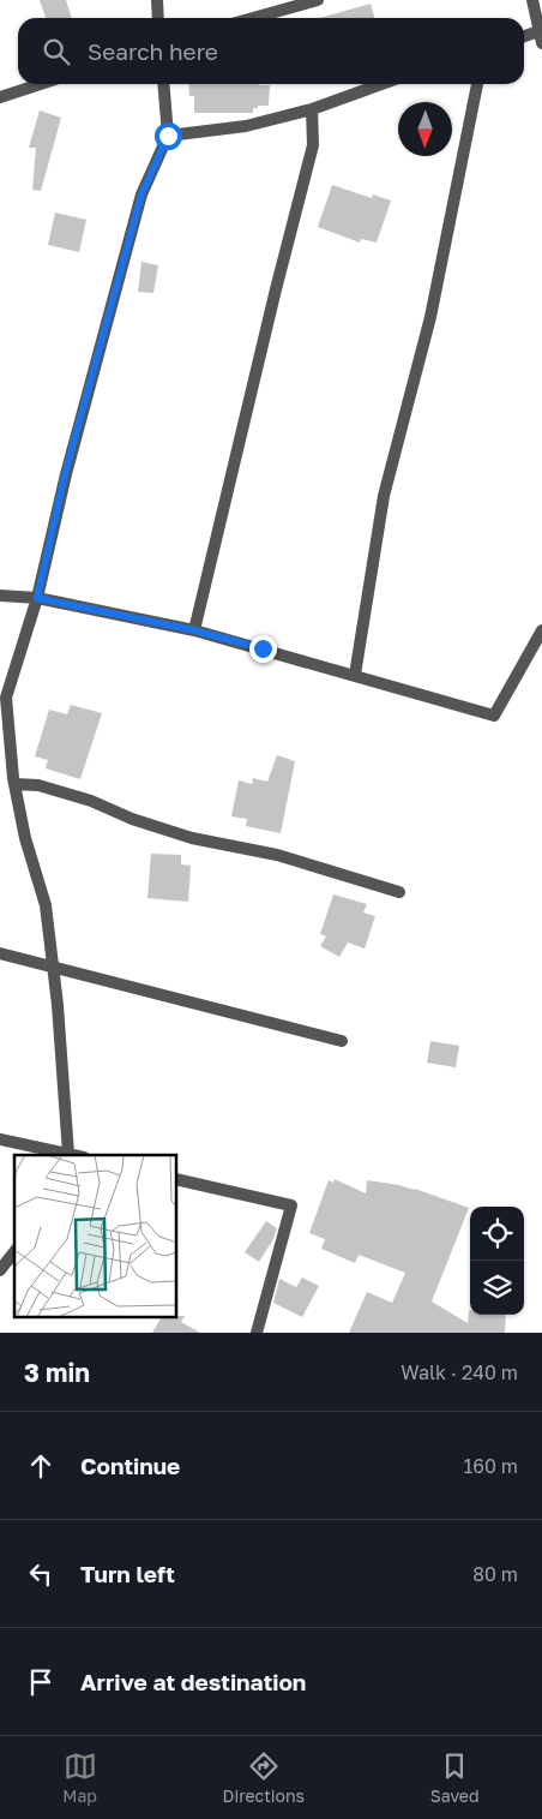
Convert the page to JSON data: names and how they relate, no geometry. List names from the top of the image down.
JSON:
{
  "north": "bottom",
  "page": {
    "search": "Search here",
    "heading": ["3 min", "Walk · 240 m"],
    "list": [
      ["Continue", "160 m"],
      ["Turn left", "80 m"],
      "Arrive at destination"
    ],
    "nav": ["Map", "Directions", "Saved"]
  }
}
